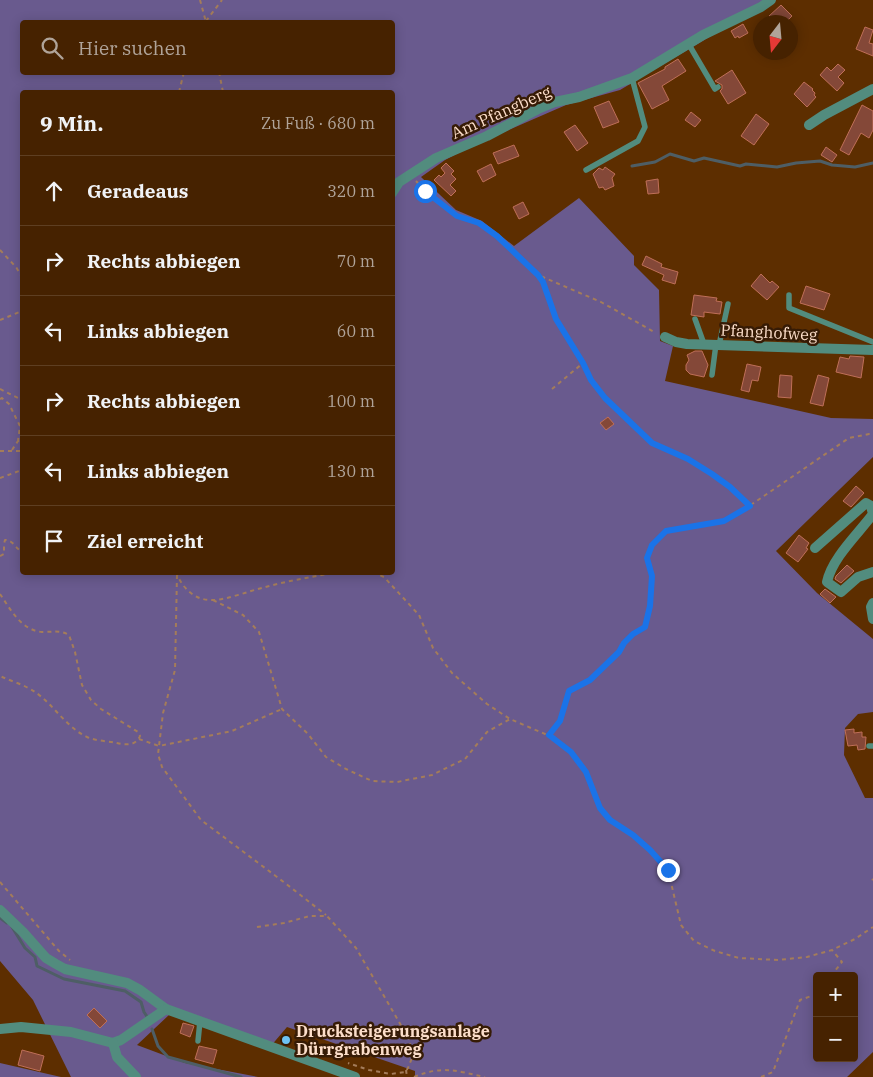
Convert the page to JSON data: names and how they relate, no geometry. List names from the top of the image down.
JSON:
{
  "streets": {
    "street": ["Am Pfangberg", "Pfanghofweg"]
  },
  "places": ["Drucksteigerungsanlage Dürrgrabenweg"],
  "north": "bottom",
  "page": {
    "search": "Hier suchen",
    "heading": ["9 Min.", "Zu Fuß · 680 m"],
    "list": [
      ["Geradeaus", "320 m"],
      ["Rechts abbiegen", "70 m"],
      ["Links abbiegen", "60 m"],
      ["Rechts abbiegen", "100 m"],
      ["Links abbiegen", "130 m"],
      "Ziel erreicht"
    ],
    "map_buttons": ["+", "−"]
  }
}
